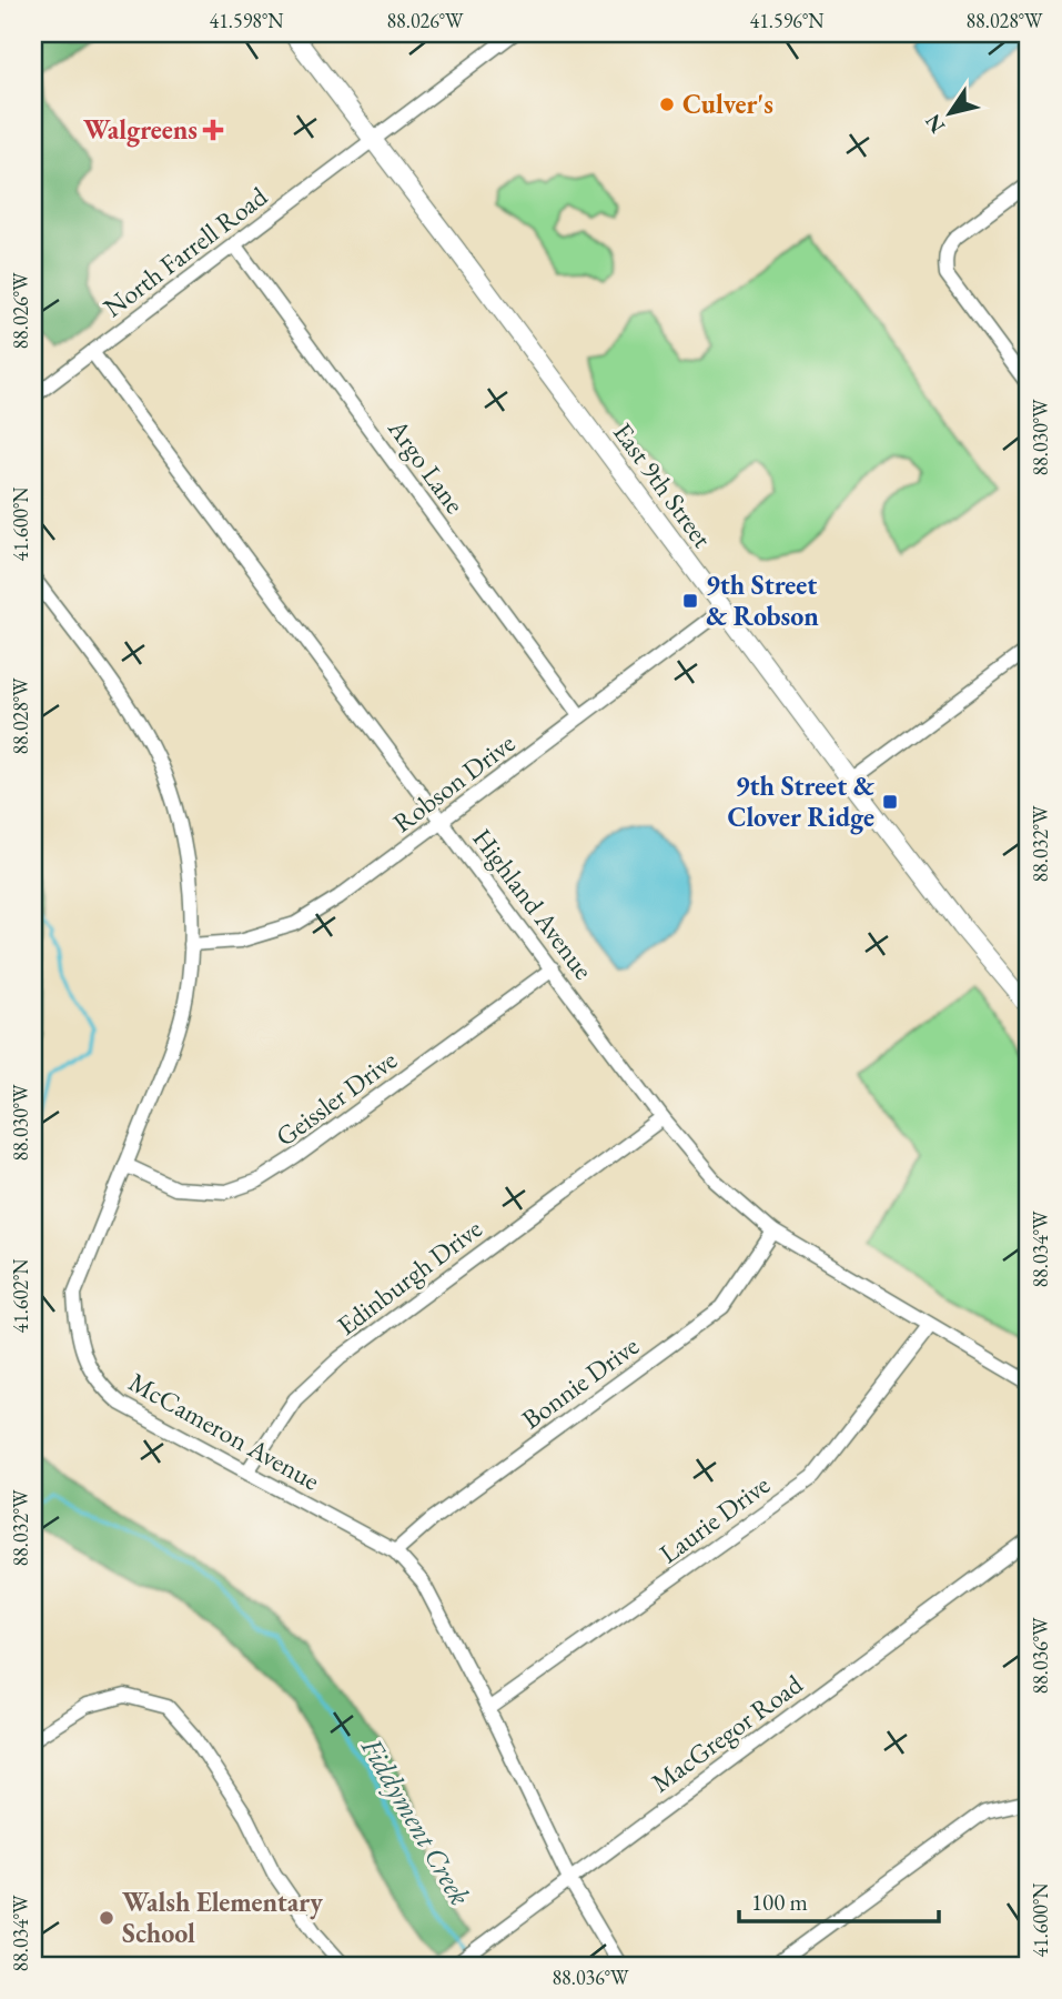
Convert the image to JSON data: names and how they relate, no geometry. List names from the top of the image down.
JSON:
{
  "streets": {
    "main road": ["East 9th Street"],
    "street": [
      "North Farrell Road",
      "Argo Lane",
      "Robson Drive",
      "Highland Avenue",
      "Geissler Drive",
      "Edinburgh Drive",
      "Bonnie Drive",
      "McCameron Avenue",
      "Laurie Drive",
      "MacGregor Road"
    ]
  },
  "crossings": [
    ["North Farrell Road", "Argo Lane"],
    ["North Farrell Road", "East 9th Street"],
    ["North Farrell Road", "Highland Avenue"],
    ["Argo Lane", "Robson Drive"],
    ["East 9th Street", "Robson Drive"],
    ["Robson Drive", "Highland Avenue"],
    ["Robson Drive", "McCameron Avenue"],
    ["Highland Avenue", "Geissler Drive"],
    ["Highland Avenue", "Edinburgh Drive"],
    ["Highland Avenue", "Bonnie Drive"],
    ["Highland Avenue", "Laurie Drive"],
    ["Geissler Drive", "McCameron Avenue"],
    ["Edinburgh Drive", "McCameron Avenue"],
    ["Bonnie Drive", "McCameron Avenue"],
    ["McCameron Avenue", "Laurie Drive"],
    ["McCameron Avenue", "MacGregor Road"]
  ],
  "water": ["Fiddyment Creek"],
  "places": {
    "other": ["Culver's", "Walsh Elementary School"],
    "health": ["Walgreens"],
    "transit": ["9th Street & Robson", "9th Street & Clover Ridge"]
  },
  "scale_bar": "100 m",
  "north": "bottom left",
  "coordinates": [
    "41.598°N",
    "88.026°W",
    "41.596°N",
    "88.028°W",
    "88.030°W",
    "41.600°N",
    "88.032°W",
    "88.034°W",
    "41.602°N",
    "88.036°W"
  ]
}
